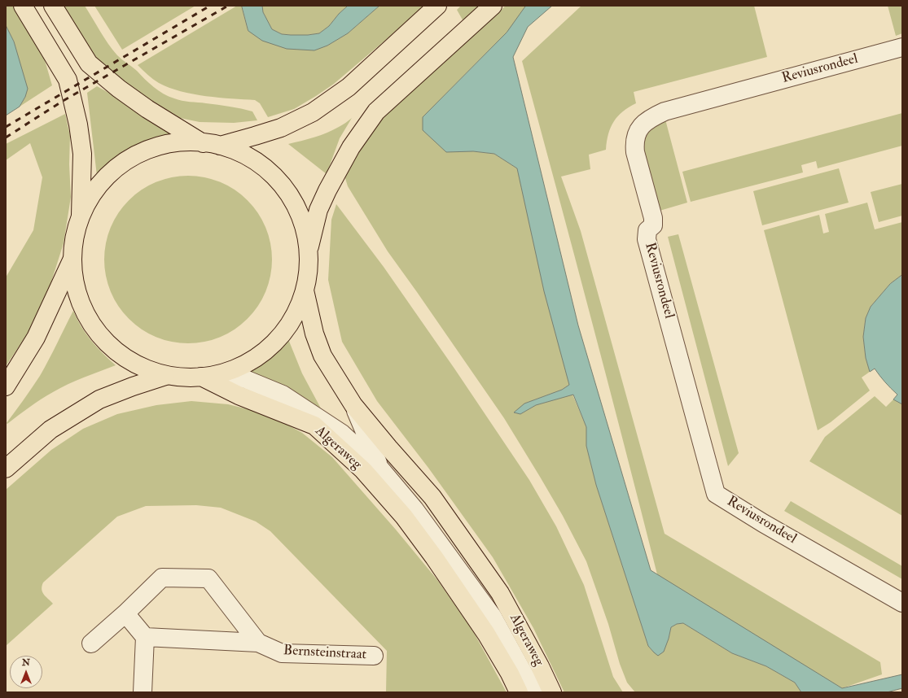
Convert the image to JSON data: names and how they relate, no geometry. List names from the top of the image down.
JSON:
{
  "streets": {
    "main road": ["Algeraweg"],
    "street": ["Reviusrondeel", "Bernsteinstraat"]
  },
  "north": "top"
}
